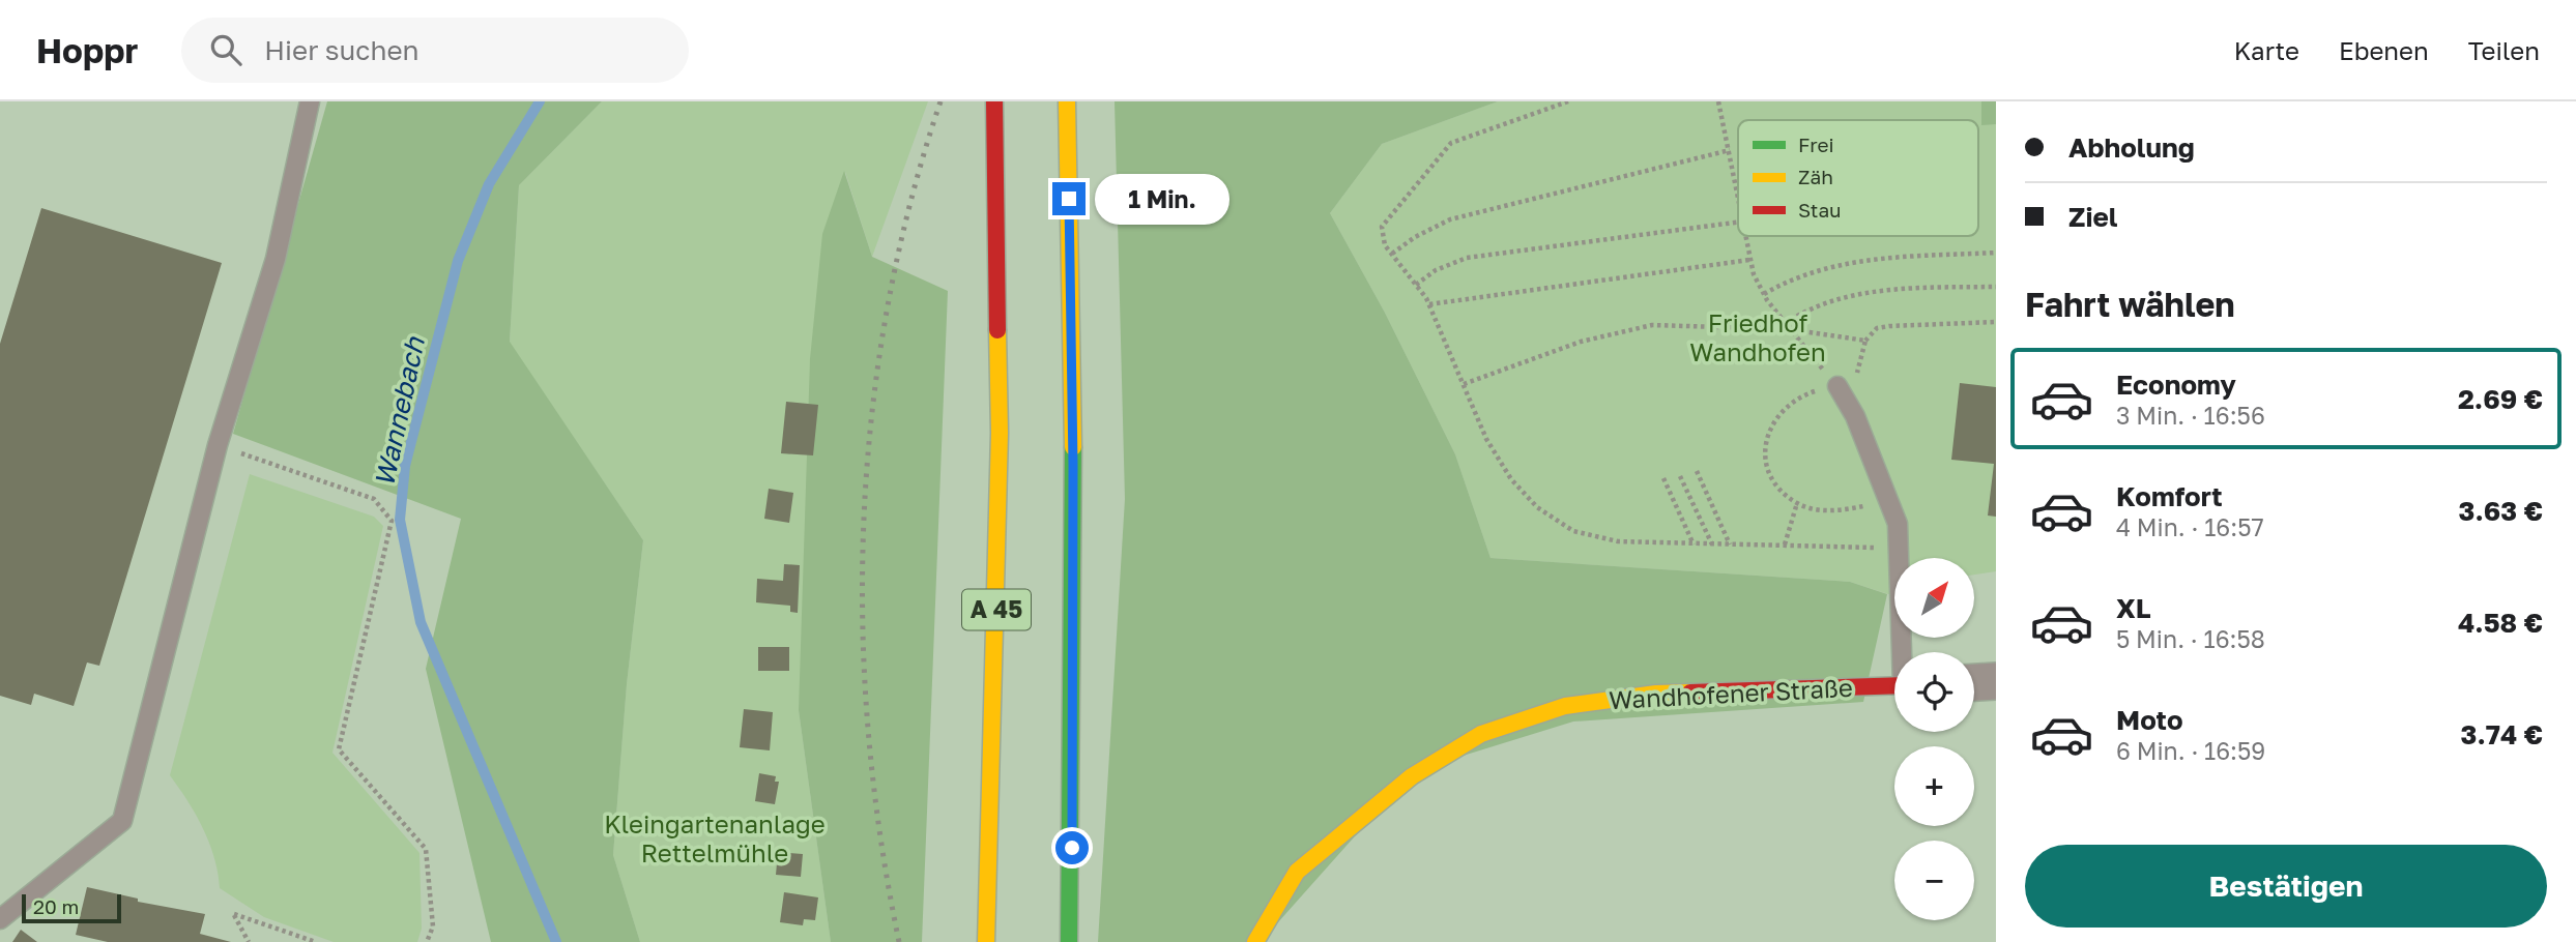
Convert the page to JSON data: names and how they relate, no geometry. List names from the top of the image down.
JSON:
{
  "streets": {
    "main road": ["A 45", "Wandhofener Straße"]
  },
  "water": ["Wannebach"],
  "parks": ["Friedhof Wandhofen", "Kleingartenanlage Rettelmühle"],
  "legend": ["Frei", "Zäh", "Stau"],
  "scale_bar": "20 m",
  "north": "top right",
  "page": {
    "header": "Hoppr",
    "search": "Hier suchen",
    "nav": ["Karte", "Ebenen", "Teilen"],
    "banner": ["Abholung", "Ziel"],
    "bubble": "1 Min.",
    "heading": "Fahrt wählen",
    "list": [
      {
        "name": "Economy",
        "note": "3 Min. · 16:56",
        "value": "2.69 €"
      },
      {
        "name": "Komfort",
        "note": "4 Min. · 16:57",
        "value": "3.63 €"
      },
      {
        "name": "XL",
        "note": "5 Min. · 16:58",
        "value": "4.58 €"
      },
      {
        "name": "Moto",
        "note": "6 Min. · 16:59",
        "value": "3.74 €"
      }
    ],
    "map_buttons": ["+", "−"],
    "buttons": "Bestätigen",
    "scale": "20 m"
  }
}
